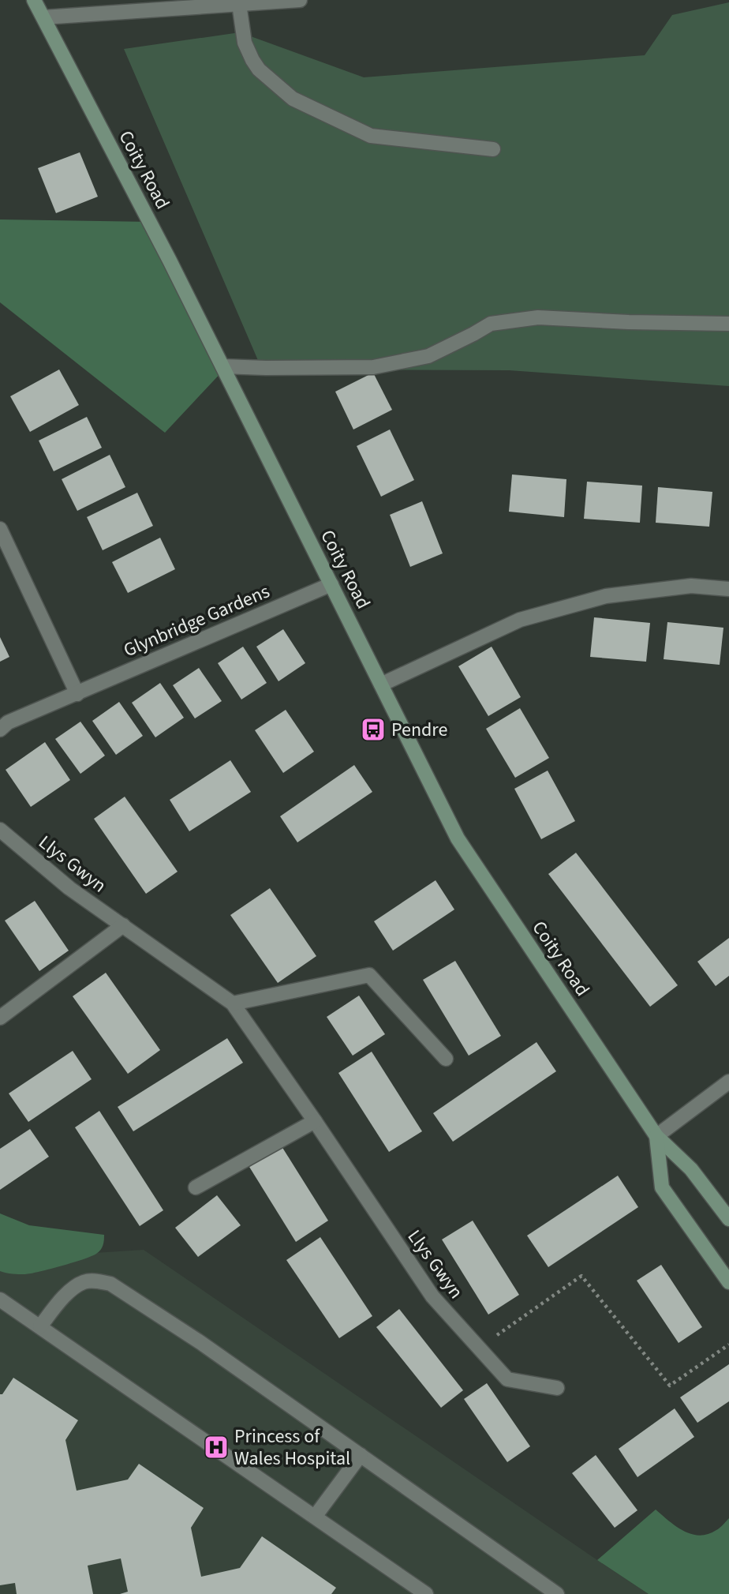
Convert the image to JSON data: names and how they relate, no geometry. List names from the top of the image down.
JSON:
{
  "streets": {
    "main road": ["Coity Road"],
    "street": ["Glynbridge Gardens", "Llys Gwyn"]
  },
  "crossings": [
    ["Coity Road", "Glynbridge Gardens"]
  ],
  "places": {
    "bus stop": ["Pendre"],
    "hospital": ["Princess of Wales Hospital"]
  }
}
